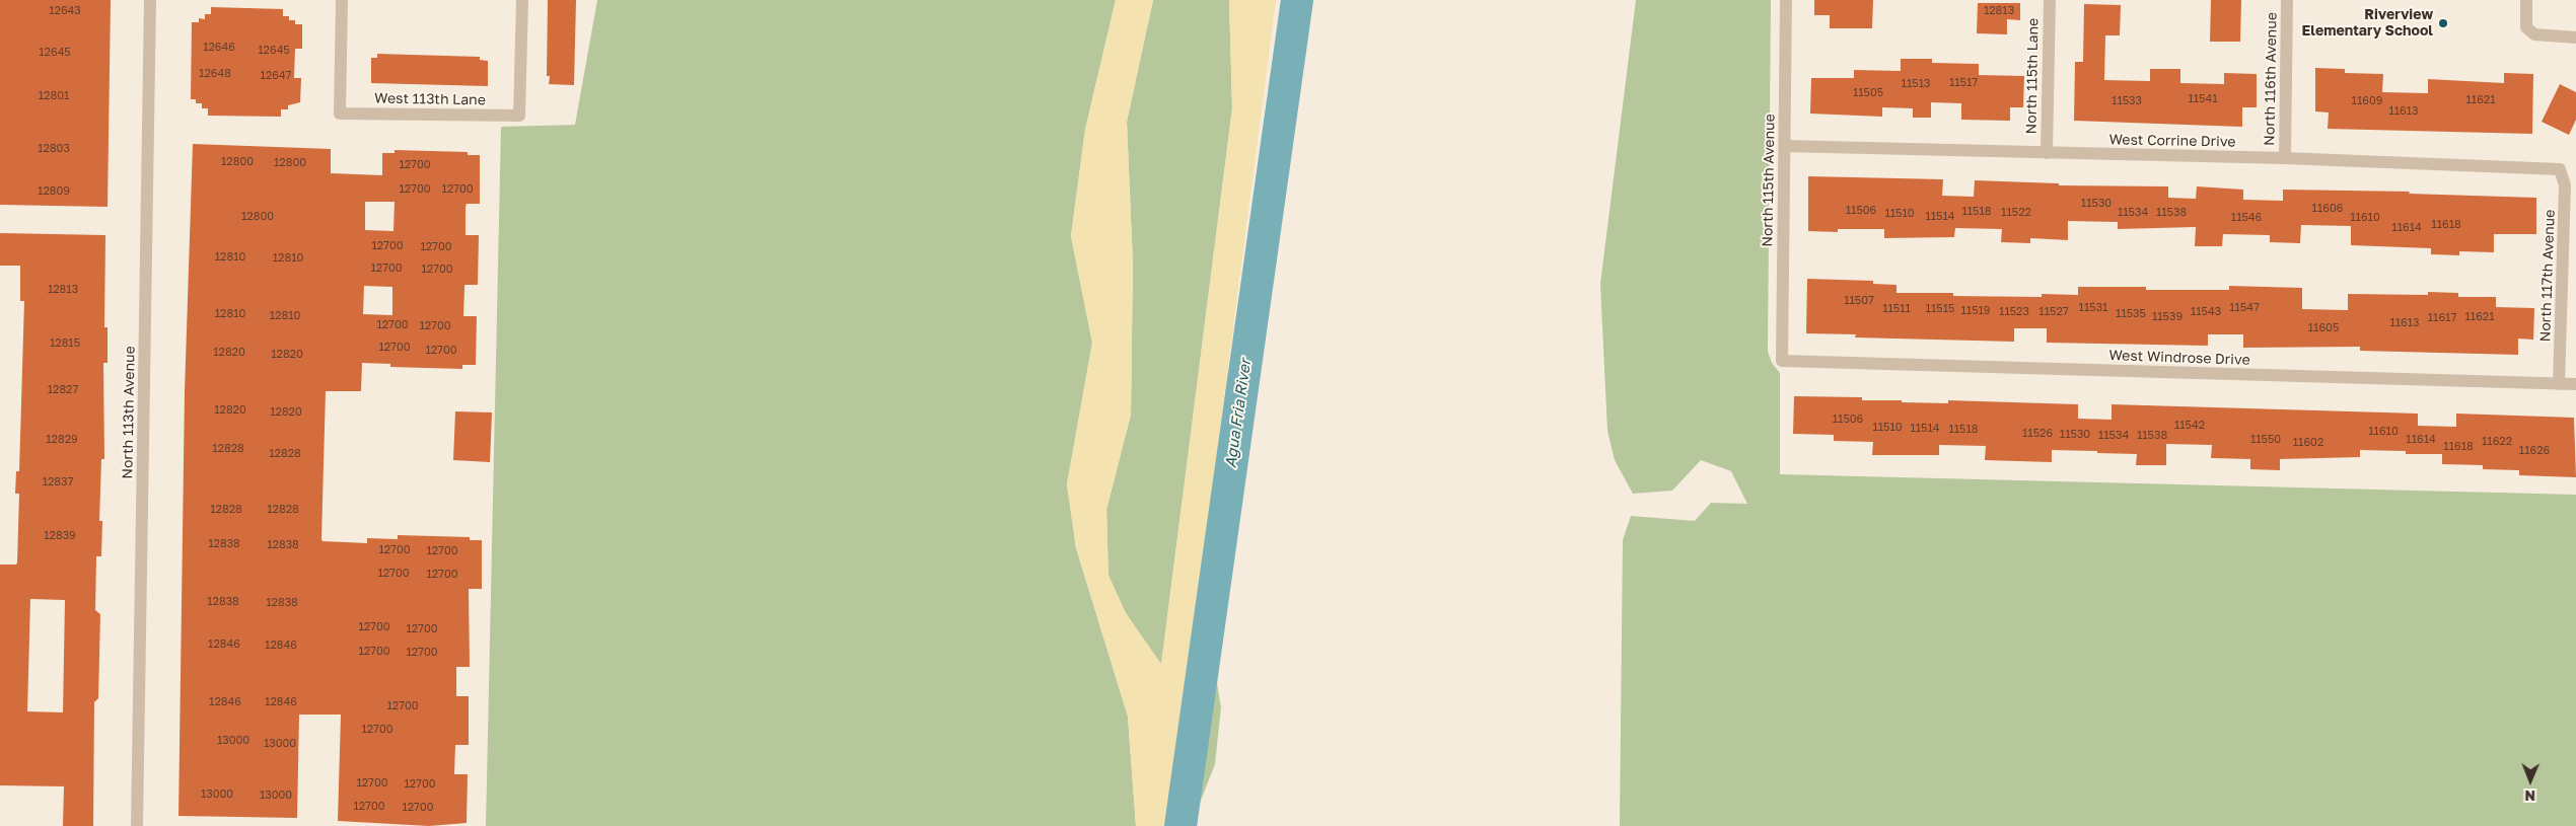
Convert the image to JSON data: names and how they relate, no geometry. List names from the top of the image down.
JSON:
{
  "streets": {
    "street": [
      "North 115th Lane",
      "North 116th Avenue",
      "West 113th Lane",
      "West Corrine Drive",
      "North 115th Avenue",
      "North 117th Avenue",
      "West Windrose Drive",
      "North 113th Avenue"
    ]
  },
  "crossings": [
    ["North 115th Lane", "West Corrine Drive"],
    ["North 116th Avenue", "West Corrine Drive"],
    ["West Corrine Drive", "North 115th Avenue"],
    ["West Corrine Drive", "North 117th Avenue"],
    ["North 115th Avenue", "West Windrose Drive"],
    ["North 117th Avenue", "West Windrose Drive"]
  ],
  "water": ["Agua Fria River"],
  "places": ["Riverview Elementary School"],
  "house_numbers": [
    "12643",
    "12813",
    "12646",
    "12645",
    "12645",
    "12648",
    "12647",
    "11517",
    "11513",
    "11505",
    "12801",
    "11541",
    "11621",
    "11533",
    "11609",
    "11613",
    "12803",
    "12800",
    "12800",
    "12700",
    "12700",
    "12700",
    "12809",
    "11530",
    "11606",
    "11506",
    "11518",
    "11522",
    "11534",
    "11538",
    "11510",
    "12800",
    "11514",
    "11546",
    "11610",
    "11618",
    "11614",
    "12700",
    "12700",
    "12810",
    "12810",
    "12700",
    "12700",
    "12813",
    "11507",
    "11531",
    "11547",
    "11511",
    "11515",
    "11519",
    "11523",
    "11527",
    "11543",
    "12810",
    "11535",
    "12810",
    "11539",
    "11621",
    "11617",
    "11613",
    "12700",
    "12700",
    "11605",
    "12815",
    "12700",
    "12700",
    "12820",
    "12820",
    "12827",
    "12820",
    "12820",
    "11506",
    "11542",
    "11510",
    "11514",
    "11518",
    "11610",
    "11526",
    "11530",
    "11534",
    "11538",
    "12829",
    "11550",
    "11614",
    "11622",
    "11602",
    "11618",
    "12828",
    "11626",
    "12828",
    "12837",
    "12828",
    "12828",
    "12839",
    "12838",
    "12838",
    "12700",
    "12700",
    "12700",
    "12700",
    "12838",
    "12838",
    "12700",
    "12700",
    "12846",
    "12846",
    "12700",
    "12700",
    "12846",
    "12846",
    "12700",
    "12700",
    "13000",
    "13000",
    "12700",
    "12700",
    "13000",
    "13000",
    "12700",
    "12700"
  ],
  "north": "bottom"
}
